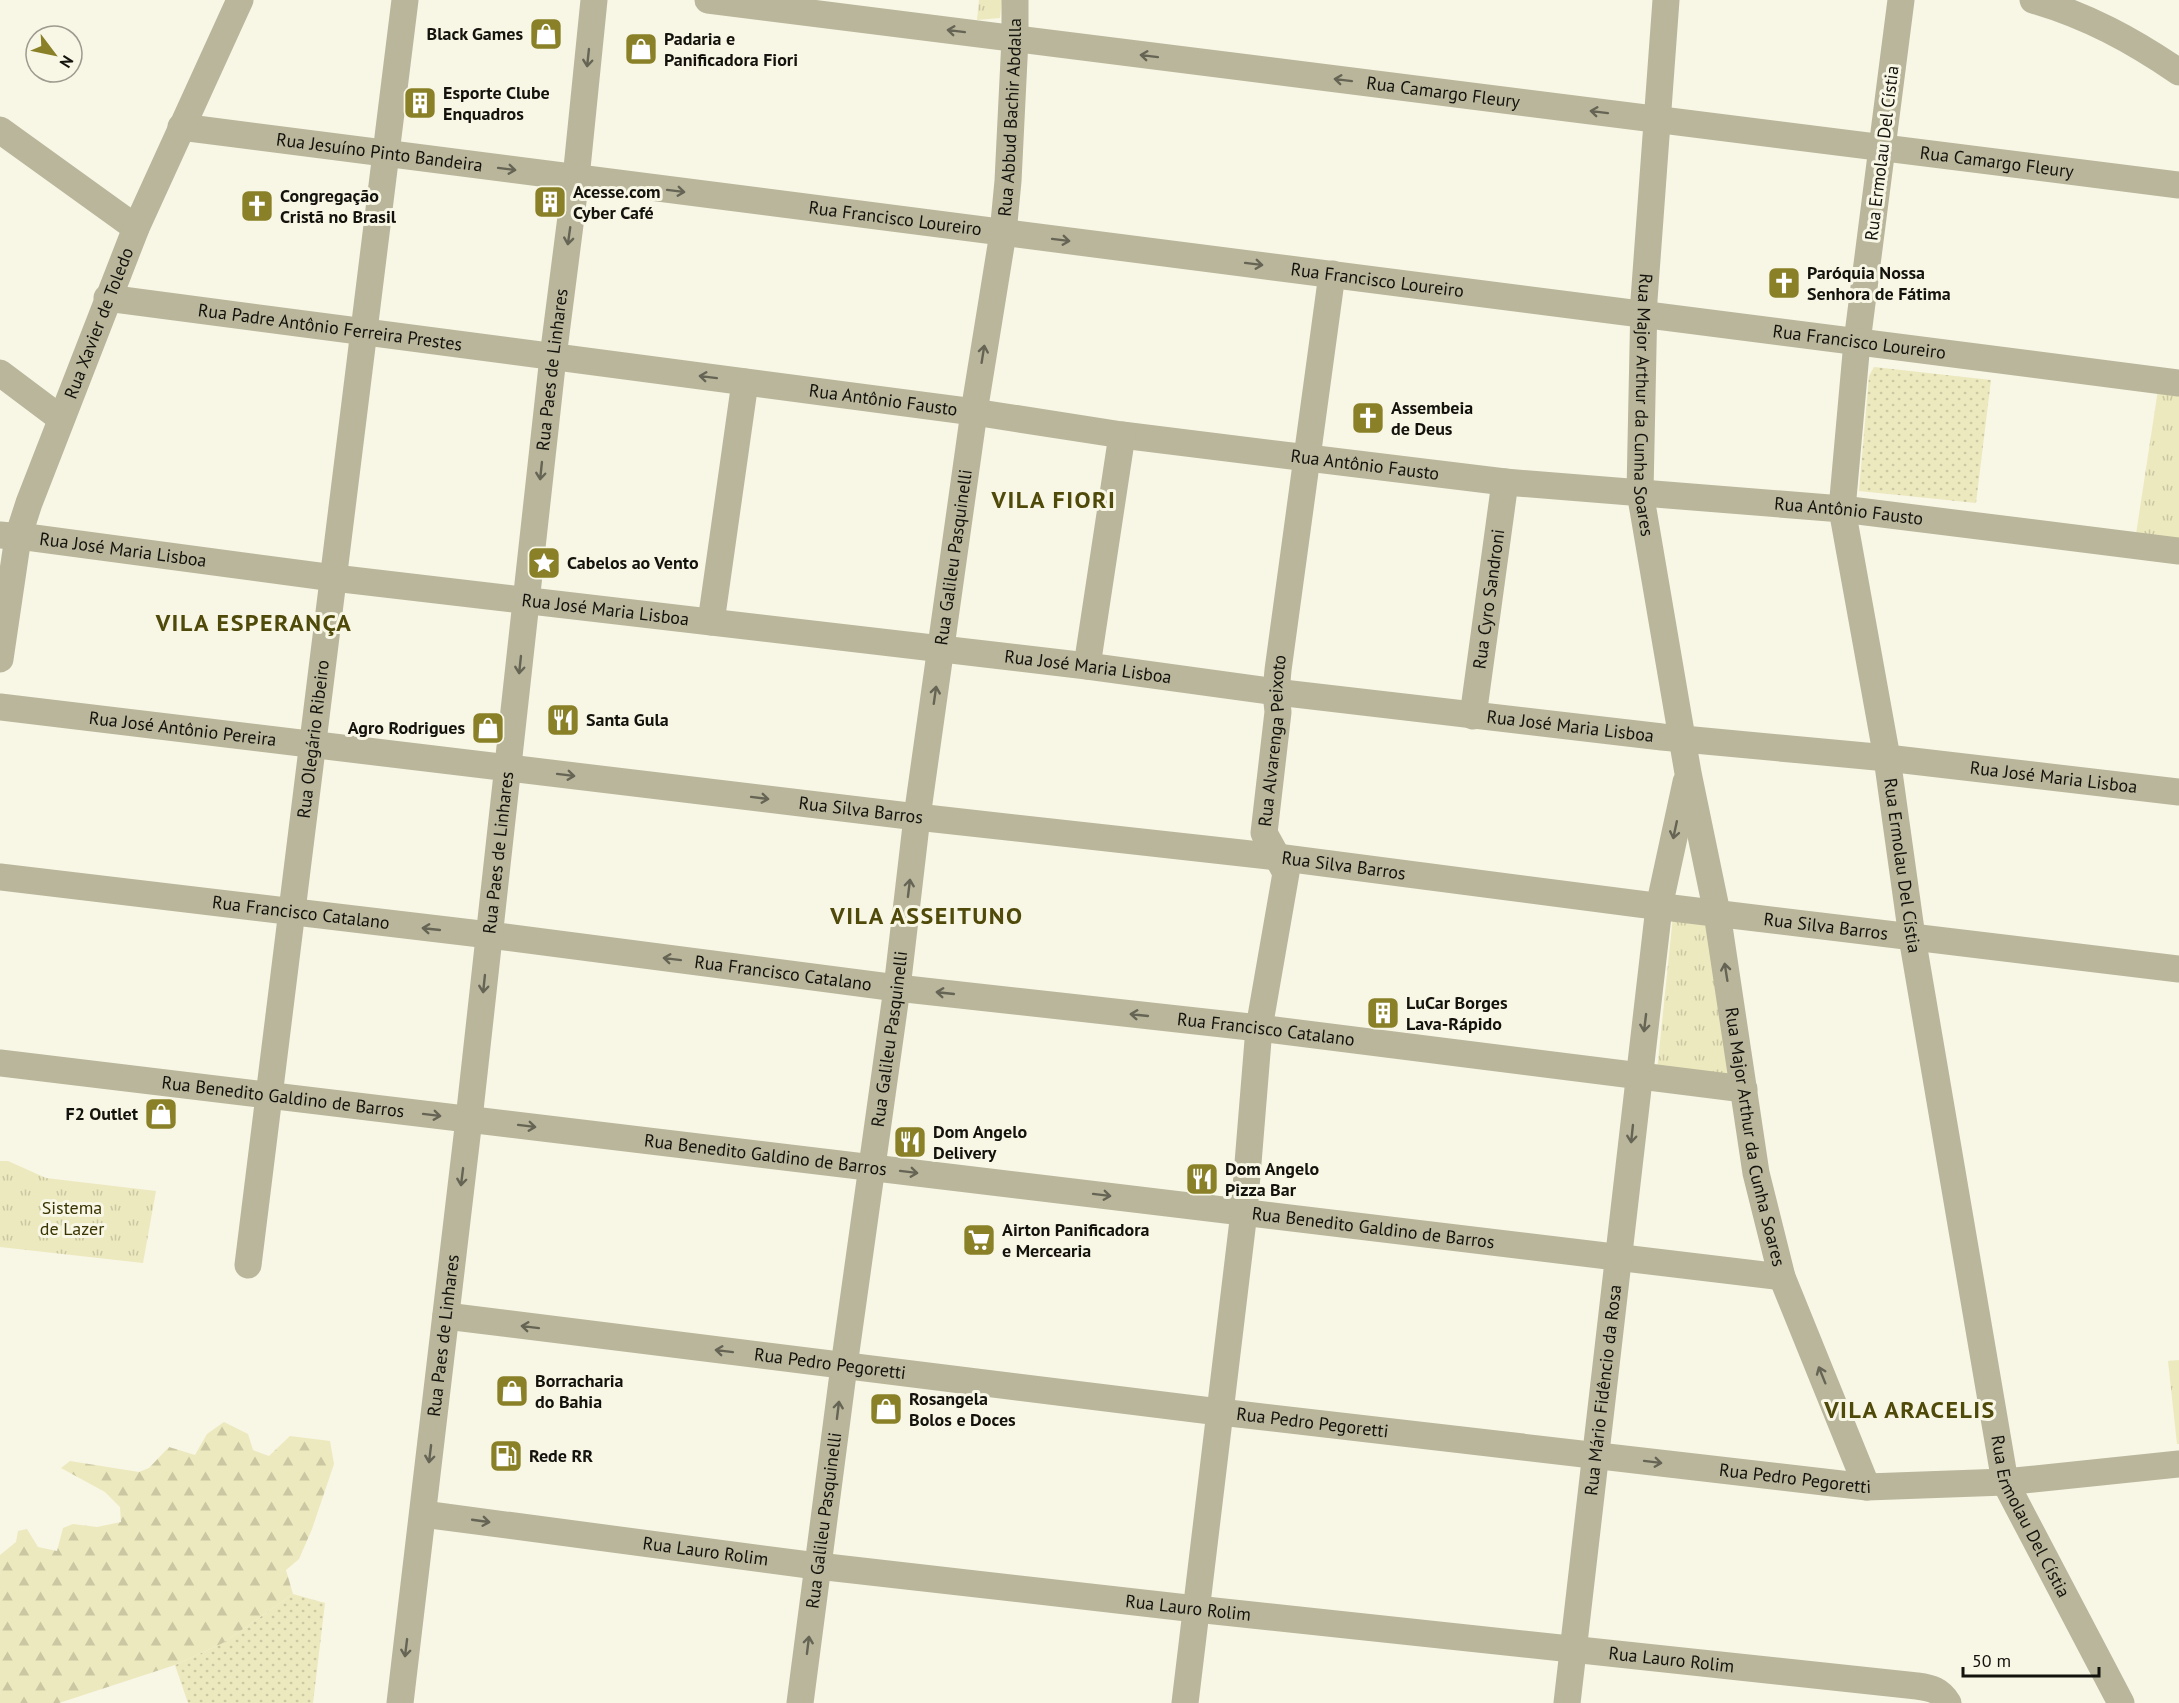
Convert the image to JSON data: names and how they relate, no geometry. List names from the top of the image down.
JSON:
{
  "streets": {
    "street": [
      "Rua Camargo Fleury",
      "Rua Abbud Bachir Abdalla",
      "Rua Jesuíno Pinto Bandeira",
      "Rua Ermolau Del Cístia",
      "Rua Francisco Loureiro",
      "Rua Xavier de Toledo",
      "Rua Padre Antônio Ferreira Prestes",
      "Rua Paes de Linhares",
      "Rua Antônio Fausto",
      "Rua Major Arthur da Cunha Soares",
      "Rua José Maria Lisboa",
      "Rua Galileu Pasquinelli",
      "Rua Cyro Sandroni",
      "Rua José Antônio Pereira",
      "Rua Olegário Ribeiro",
      "Rua Alvarenga Peixoto",
      "Rua Silva Barros",
      "Rua Francisco Catalano",
      "Rua Benedito Galdino de Barros",
      "Rua Pedro Pegoretti",
      "Rua Mário Fidêncio da Rosa",
      "Rua Lauro Rolim"
    ]
  },
  "crossings": [
    ["Rua Camargo Fleury", "Rua Abbud Bachir Abdalla"],
    ["Rua Camargo Fleury", "Rua Ermolau Del Cístia"],
    ["Rua Camargo Fleury", "Rua Major Arthur da Cunha Soares"],
    ["Rua Abbud Bachir Abdalla", "Rua Francisco Loureiro"],
    ["Rua Abbud Bachir Abdalla", "Rua Galileu Pasquinelli"],
    ["Rua Jesuíno Pinto Bandeira", "Rua Francisco Loureiro"],
    ["Rua Jesuíno Pinto Bandeira", "Rua Xavier de Toledo"],
    ["Rua Jesuíno Pinto Bandeira", "Rua Paes de Linhares"],
    ["Rua Jesuíno Pinto Bandeira", "Rua Olegário Ribeiro"],
    ["Rua Ermolau Del Cístia", "Rua Francisco Loureiro"],
    ["Rua Ermolau Del Cístia", "Rua Antônio Fausto"],
    ["Rua Ermolau Del Cístia", "Rua José Maria Lisboa"],
    ["Rua Ermolau Del Cístia", "Rua Silva Barros"],
    ["Rua Ermolau Del Cístia", "Rua Pedro Pegoretti"],
    ["Rua Francisco Loureiro", "Rua Paes de Linhares"],
    ["Rua Francisco Loureiro", "Rua Major Arthur da Cunha Soares"],
    ["Rua Francisco Loureiro", "Rua Galileu Pasquinelli"],
    ["Rua Francisco Loureiro", "Rua Alvarenga Peixoto"],
    ["Rua Xavier de Toledo", "Rua Padre Antônio Ferreira Prestes"],
    ["Rua Xavier de Toledo", "Rua José Maria Lisboa"],
    ["Rua Padre Antônio Ferreira Prestes", "Rua Paes de Linhares"],
    ["Rua Padre Antônio Ferreira Prestes", "Rua Antônio Fausto"],
    ["Rua Padre Antônio Ferreira Prestes", "Rua Olegário Ribeiro"],
    ["Rua Paes de Linhares", "Rua Antônio Fausto"],
    ["Rua Paes de Linhares", "Rua José Maria Lisboa"],
    ["Rua Paes de Linhares", "Rua José Antônio Pereira"],
    ["Rua Paes de Linhares", "Rua Silva Barros"],
    ["Rua Paes de Linhares", "Rua Francisco Catalano"],
    ["Rua Paes de Linhares", "Rua Benedito Galdino de Barros"],
    ["Rua Paes de Linhares", "Rua Pedro Pegoretti"],
    ["Rua Paes de Linhares", "Rua Lauro Rolim"],
    ["Rua Antônio Fausto", "Rua Major Arthur da Cunha Soares"],
    ["Rua Antônio Fausto", "Rua Galileu Pasquinelli"],
    ["Rua Antônio Fausto", "Rua Cyro Sandroni"],
    ["Rua Antônio Fausto", "Rua Alvarenga Peixoto"],
    ["Rua Major Arthur da Cunha Soares", "Rua José Maria Lisboa"],
    ["Rua Major Arthur da Cunha Soares", "Rua Silva Barros"],
    ["Rua Major Arthur da Cunha Soares", "Rua Francisco Catalano"],
    ["Rua Major Arthur da Cunha Soares", "Rua Benedito Galdino de Barros"],
    ["Rua Major Arthur da Cunha Soares", "Rua Pedro Pegoretti"],
    ["Rua Major Arthur da Cunha Soares", "Rua Mário Fidêncio da Rosa"],
    ["Rua José Maria Lisboa", "Rua Galileu Pasquinelli"],
    ["Rua José Maria Lisboa", "Rua Cyro Sandroni"],
    ["Rua José Maria Lisboa", "Rua Olegário Ribeiro"],
    ["Rua José Maria Lisboa", "Rua Alvarenga Peixoto"],
    ["Rua Galileu Pasquinelli", "Rua Silva Barros"],
    ["Rua Galileu Pasquinelli", "Rua Francisco Catalano"],
    ["Rua Galileu Pasquinelli", "Rua Benedito Galdino de Barros"],
    ["Rua Galileu Pasquinelli", "Rua Pedro Pegoretti"],
    ["Rua Galileu Pasquinelli", "Rua Lauro Rolim"],
    ["Rua José Antônio Pereira", "Rua Olegário Ribeiro"],
    ["Rua José Antônio Pereira", "Rua Silva Barros"],
    ["Rua Olegário Ribeiro", "Rua Francisco Catalano"],
    ["Rua Olegário Ribeiro", "Rua Benedito Galdino de Barros"],
    ["Rua Alvarenga Peixoto", "Rua Silva Barros"],
    ["Rua Alvarenga Peixoto", "Rua Francisco Catalano"],
    ["Rua Alvarenga Peixoto", "Rua Benedito Galdino de Barros"],
    ["Rua Alvarenga Peixoto", "Rua Pedro Pegoretti"],
    ["Rua Alvarenga Peixoto", "Rua Lauro Rolim"],
    ["Rua Francisco Catalano", "Rua Mário Fidêncio da Rosa"],
    ["Rua Benedito Galdino de Barros", "Rua Mário Fidêncio da Rosa"],
    ["Rua Pedro Pegoretti", "Rua Mário Fidêncio da Rosa"],
    ["Rua Mário Fidêncio da Rosa", "Rua Lauro Rolim"]
  ],
  "one_way": [
    "Rua Camargo Fleury",
    "Rua Jesuíno Pinto Bandeira",
    "Rua Francisco Loureiro",
    "Rua Paes de Linhares",
    "Rua Galileu Pasquinelli",
    "Rua Francisco Catalano",
    "Rua Benedito Galdino de Barros"
  ],
  "districts": [
    "VILA FIORI",
    "VILA ESPERANÇA",
    "VILA ASSEITUNO",
    "VILA ARACELIS"
  ],
  "parks": ["Sistema de Lazer"],
  "places": {
    "shop": [
      "Black Games",
      "Padaria e Panificadora Fiori",
      "Agro Rodrigues",
      "F2 Outlet",
      "Borracharia do Bahia",
      "Rosangela Bolos e Doces"
    ],
    "building": ["Esporte Clube Enquadros", "Acesse.com Cyber Café", "LuCar Borges Lava-Rápido"],
    "church": ["Congregação Cristã no Brasil", "Paróquia Nossa Senhora de Fátima", "Assembeia de Deus"],
    "place": ["Cabelos ao Vento"],
    "restaurant": ["Santa Gula", "Dom Angelo Delivery", "Dom Angelo Pizza Bar"],
    "supermarket": ["Airton Panificadora e Mercearia"],
    "fuel station": ["Rede RR"]
  },
  "scale_bar": "50 m",
  "north": "bottom right"
}
